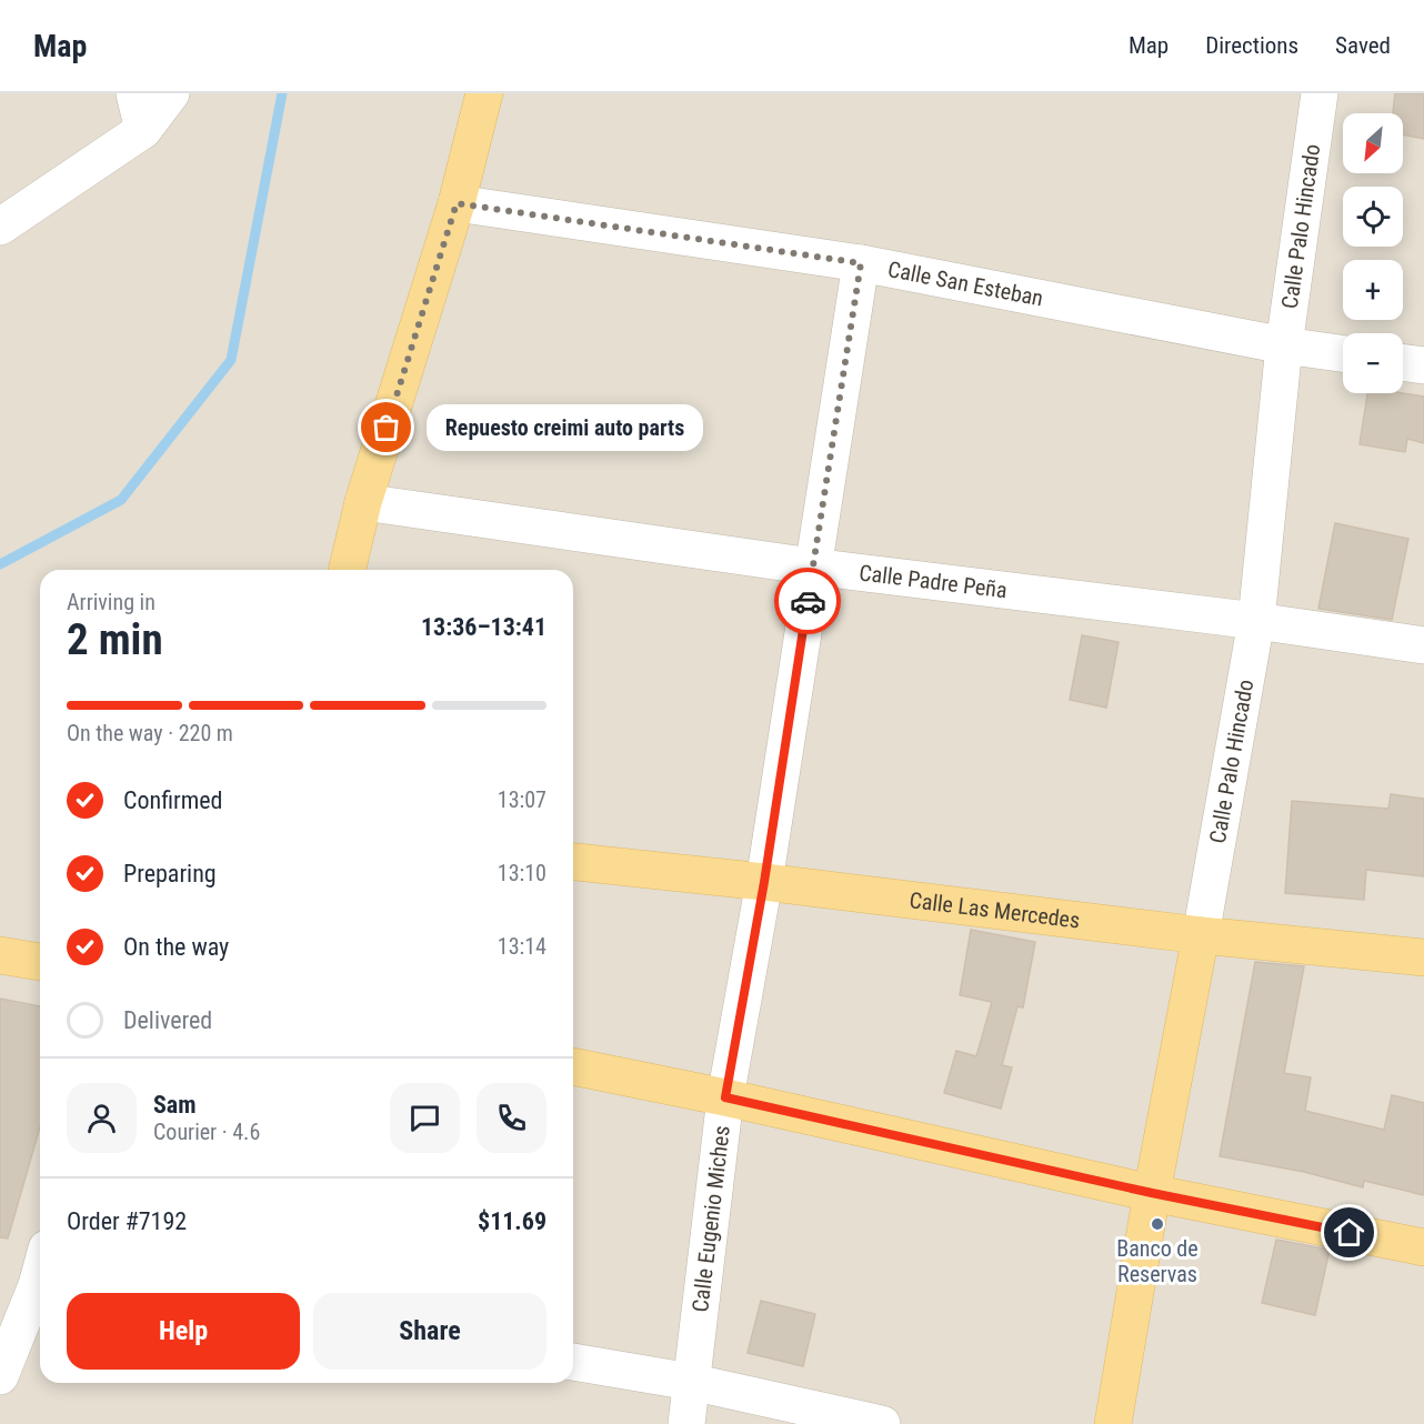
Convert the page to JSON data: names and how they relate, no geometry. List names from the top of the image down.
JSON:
{
  "streets": {
    "main road": ["Calle Palo Hincado", "Calle Las Mercedes"],
    "street": ["Calle San Esteban", "Calle Padre Peña", "Calle Eugenio Miches"]
  },
  "crossings": [
    ["Calle Palo Hincado", "Calle San Esteban"],
    ["Calle Palo Hincado", "Calle Padre Peña"],
    ["Calle Palo Hincado", "Calle Las Mercedes"],
    ["Calle San Esteban", "Calle Eugenio Miches"],
    ["Calle Padre Peña", "Calle Eugenio Miches"],
    ["Calle Las Mercedes", "Calle Eugenio Miches"]
  ],
  "places": ["Repuesto creimi auto parts", "Banco de Reservas"],
  "north": "bottom left",
  "page": {
    "header": "Map",
    "nav": ["Map", "Directions", "Saved"],
    "map_buttons": ["+", "−"],
    "bubble": "Repuesto creimi auto parts",
    "heading": ["2 min", "Arriving in", "13:36–13:41"],
    "panel": [
      "Sam",
      "Courier · 4.6",
      "Order #7192",
      "$11.69"
    ],
    "bar": "On the way · 220 m",
    "list": [
      ["Confirmed", "13:07"],
      ["Preparing", "13:10"],
      ["On the way", "13:14"],
      "Delivered"
    ],
    "buttons": ["Help", "Share"]
  }
}
